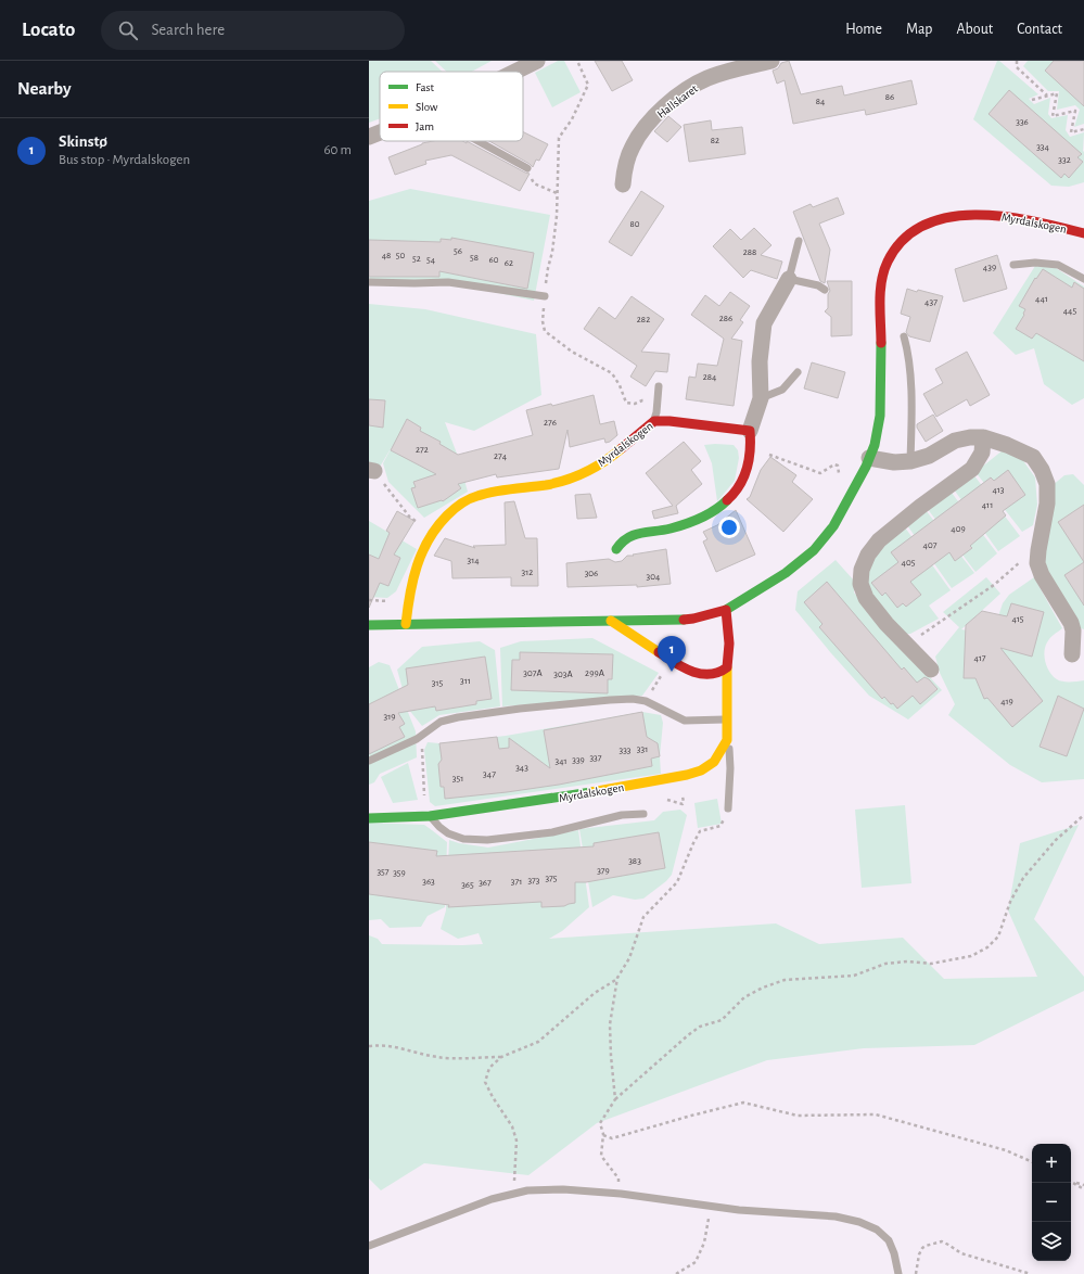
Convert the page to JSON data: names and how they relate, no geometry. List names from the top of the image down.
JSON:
{
  "streets": {
    "street": ["Hallskaret", "Myrdalskogen"]
  },
  "house_numbers": [
    "86",
    "84",
    "336",
    "82",
    "334",
    "332",
    "80",
    "56",
    "288",
    "48",
    "50",
    "58",
    "52",
    "54",
    "60",
    "62",
    "439",
    "441",
    "437",
    "445",
    "286",
    "282",
    "284",
    "276",
    "272",
    "274",
    "413",
    "411",
    "409",
    "407",
    "314",
    "405",
    "312",
    "306",
    "304",
    "415",
    "417",
    "307A",
    "299A",
    "303A",
    "311",
    "315",
    "419",
    "319",
    "331",
    "333",
    "337",
    "339",
    "341",
    "343",
    "347",
    "351",
    "383",
    "379",
    "357",
    "359",
    "375",
    "373",
    "363",
    "371",
    "367",
    "365"
  ],
  "legend": ["Fast", "Slow", "Jam"],
  "page": {
    "header": "Locato",
    "search": "Search here",
    "nav": [
      "Home",
      "Map",
      "About",
      "Contact"
    ],
    "heading": "Nearby",
    "list": [
      {
        "mark": "1",
        "name": "Skinstø",
        "note": "Bus stop · Myrdalskogen",
        "value": "60 m"
      }
    ],
    "pins": "1",
    "map_buttons": ["+", "−"]
  }
}
